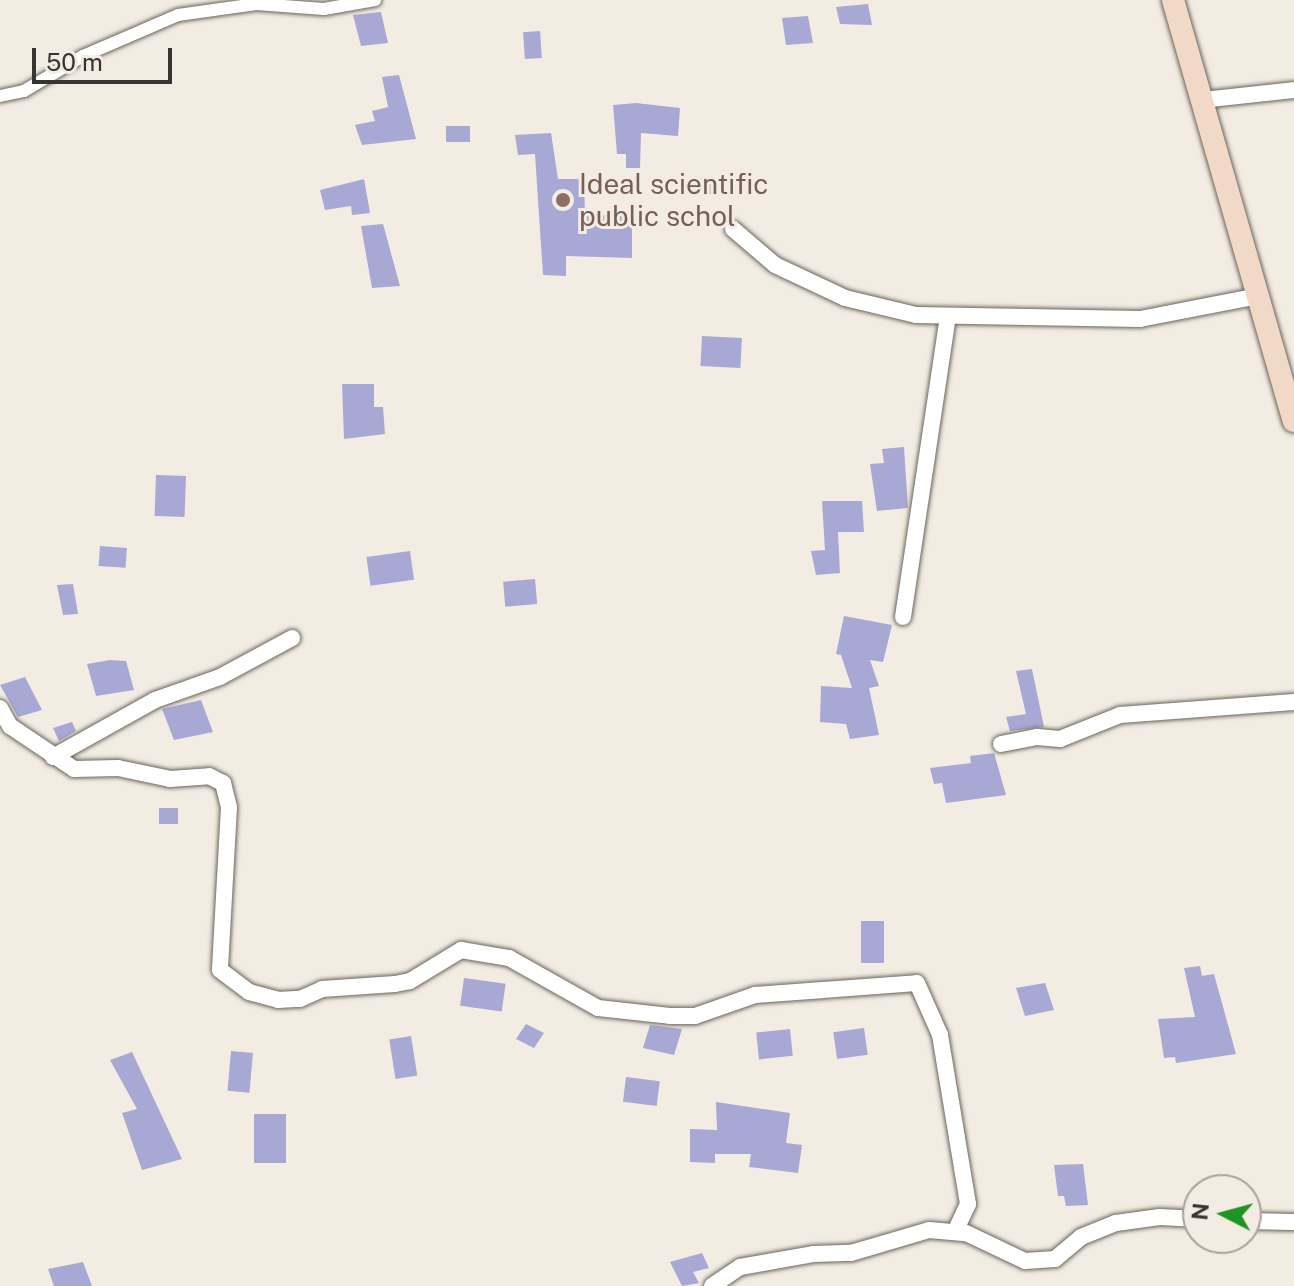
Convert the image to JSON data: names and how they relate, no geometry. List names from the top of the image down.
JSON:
{
  "places": ["Ideal scientific public schol"],
  "scale_bar": "50 m",
  "north": "left"
}
